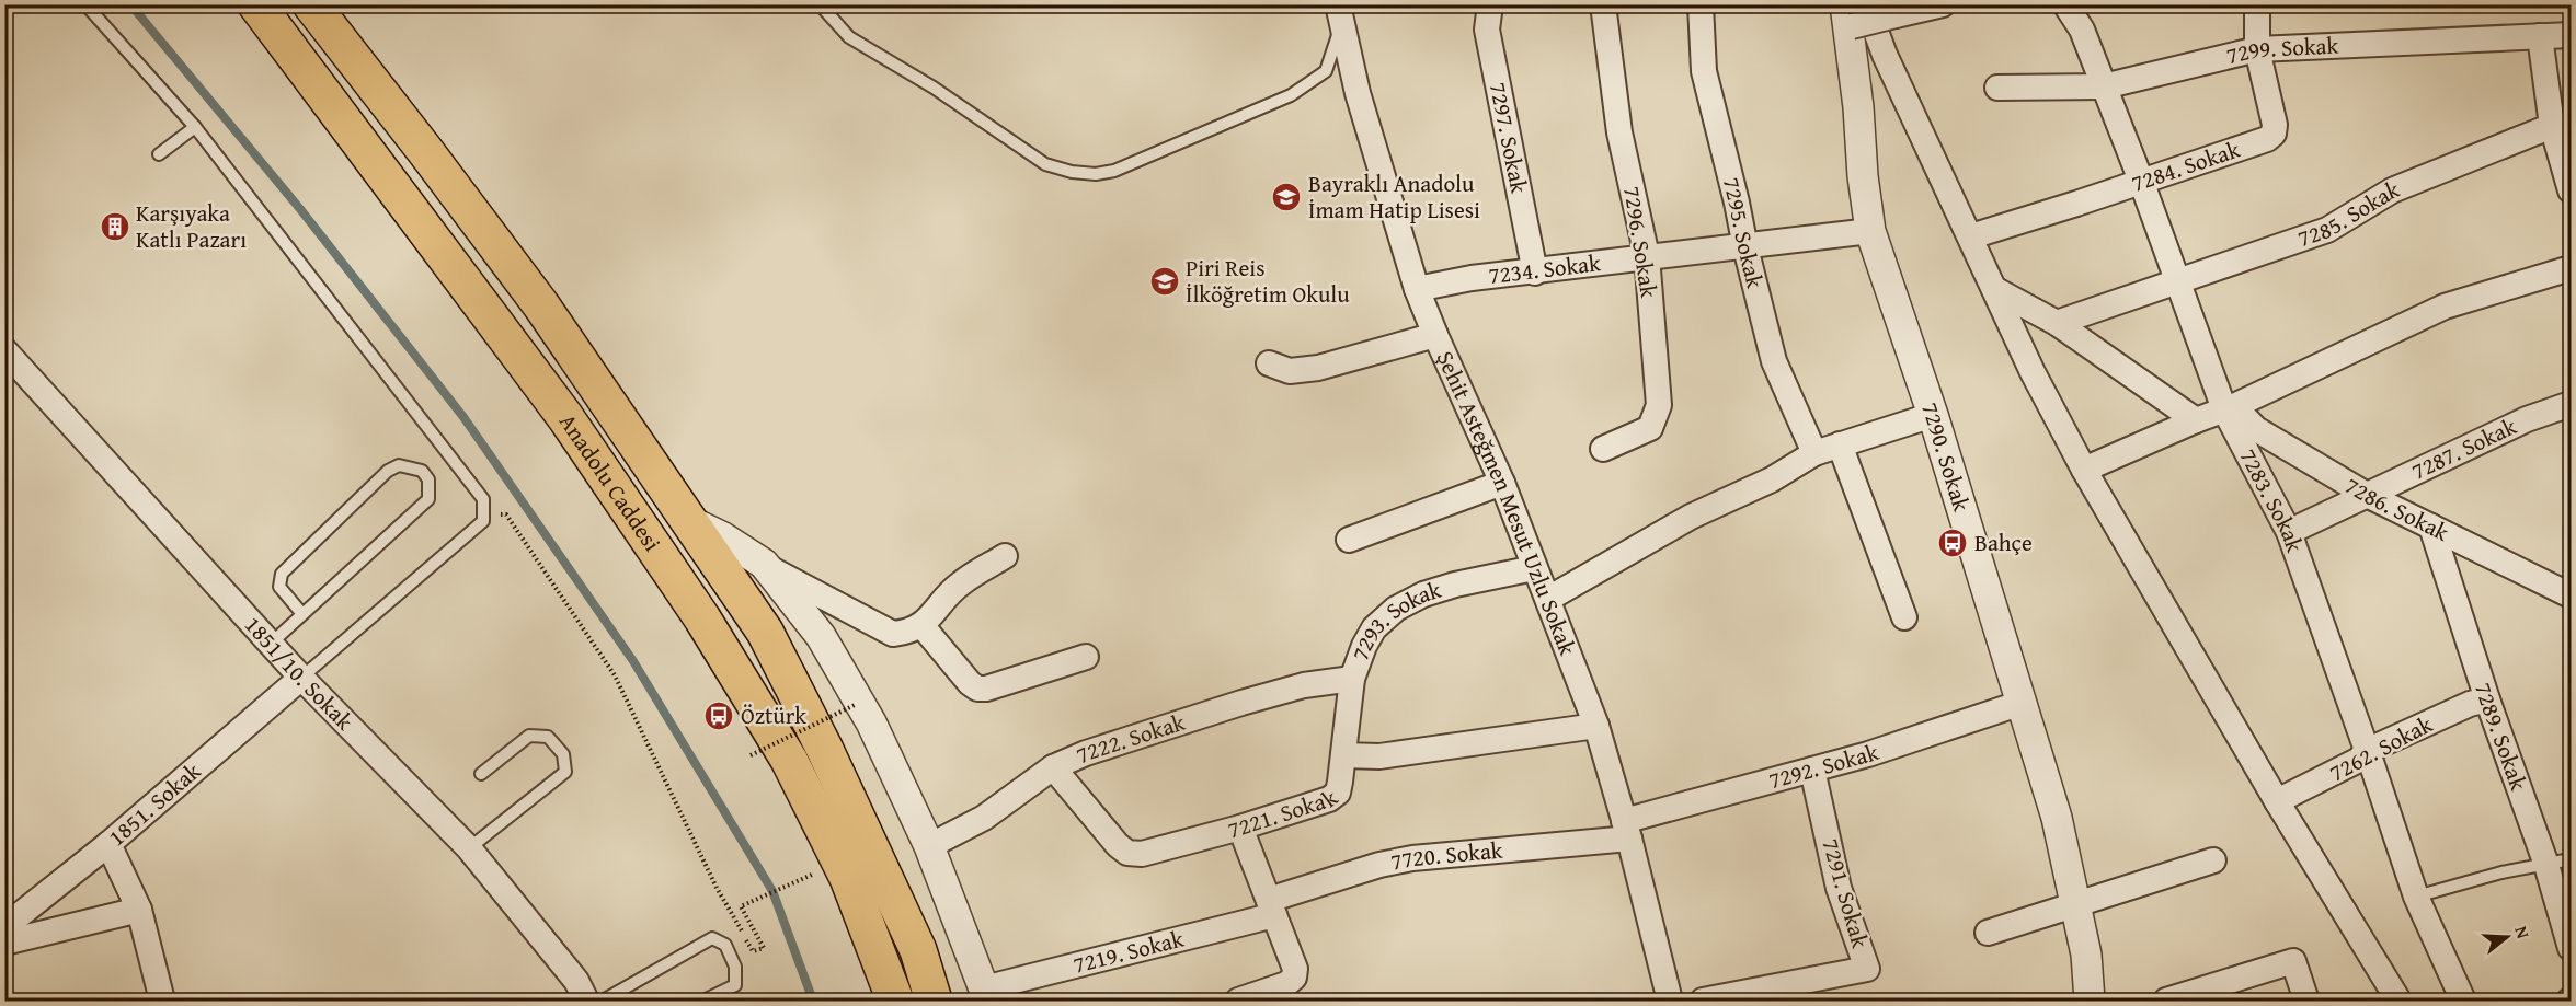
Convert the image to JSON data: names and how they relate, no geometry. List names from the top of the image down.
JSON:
{
  "streets": {
    "highway": ["Anadolu Caddesi"],
    "street": [
      "7299. Sokak",
      "7297. Sokak",
      "7284. Sokak",
      "7285. Sokak",
      "7295. Sokak",
      "7296. Sokak",
      "7234. Sokak",
      "7287. Sokak",
      "7290. Sokak",
      "7283. Sokak",
      "Şehit Asteğmen Mesut Uzlu Sokak",
      "7286. Sokak",
      "7293. Sokak",
      "1851/10. Sokak",
      "7289. Sokak",
      "7222. Sokak",
      "7262. Sokak",
      "7292. Sokak",
      "1851. Sokak",
      "7221. Sokak",
      "7720. Sokak",
      "7291. Sokak",
      "7219. Sokak"
    ]
  },
  "crossings": [
    ["7299. Sokak", "7284. Sokak"],
    ["7299. Sokak", "7283. Sokak"],
    ["7297. Sokak", "7234. Sokak"],
    ["7284. Sokak", "7283. Sokak"],
    ["7285. Sokak", "7283. Sokak"],
    ["7295. Sokak", "7234. Sokak"],
    ["7296. Sokak", "7234. Sokak"],
    ["7234. Sokak", "7290. Sokak"],
    ["7234. Sokak", "Şehit Asteğmen Mesut Uzlu Sokak"],
    ["7287. Sokak", "7283. Sokak"],
    ["7287. Sokak", "7286. Sokak"],
    ["7290. Sokak", "7292. Sokak"],
    ["7283. Sokak", "7286. Sokak"],
    ["7283. Sokak", "7262. Sokak"],
    ["Şehit Asteğmen Mesut Uzlu Sokak", "7293. Sokak"],
    ["Şehit Asteğmen Mesut Uzlu Sokak", "7292. Sokak"],
    ["Şehit Asteğmen Mesut Uzlu Sokak", "7221. Sokak"],
    ["Şehit Asteğmen Mesut Uzlu Sokak", "7720. Sokak"],
    ["7286. Sokak", "7289. Sokak"],
    ["7293. Sokak", "7222. Sokak"],
    ["7293. Sokak", "7221. Sokak"],
    ["1851/10. Sokak", "1851. Sokak"],
    ["7289. Sokak", "7262. Sokak"],
    ["7222. Sokak", "7221. Sokak"],
    ["7292. Sokak", "7720. Sokak"],
    ["7292. Sokak", "7291. Sokak"],
    ["7720. Sokak", "7219. Sokak"]
  ],
  "places": {
    "school or university": ["Bayraklı Anadolu İmam Hatip Lisesi", "Piri Reis İlköğretim Okulu"],
    "building": ["Karşıyaka Katlı Pazarı"],
    "bus stop": ["Bahçe", "Öztürk"]
  },
  "north": "right"
}
